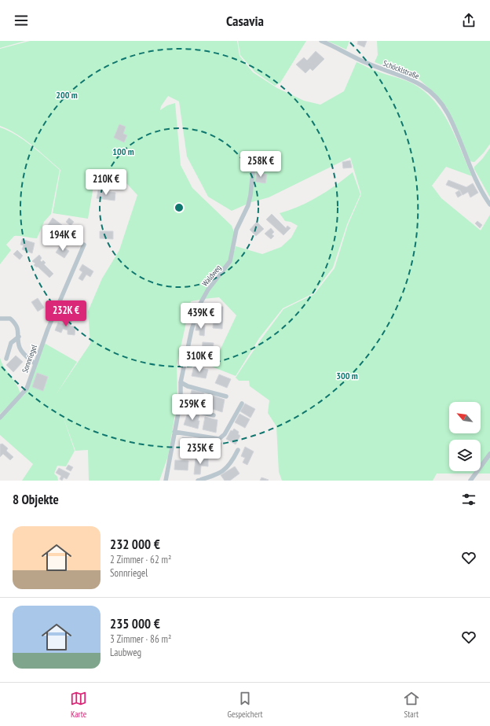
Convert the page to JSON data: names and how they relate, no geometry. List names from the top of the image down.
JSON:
{
  "streets": {
    "street": ["Schöcklstraße", "Waldweg", "Sonnriegel"]
  },
  "north": "top left",
  "page": {
    "header": "Casavia",
    "price": [
      "258K €",
      "210K €",
      "194K €",
      "232K €",
      "439K €",
      "310K €",
      "259K €",
      "235K €"
    ],
    "heading": "8 Objekte",
    "list": [
      {
        "name": "232 000 €",
        "note": "2 Zimmer · 62 m² · Sonnriegel"
      },
      {
        "name": "235 000 €",
        "note": "3 Zimmer · 86 m² · Laubweg"
      }
    ],
    "tabs": ["Karte", "Gespeichert", "Start"]
  },
  "rings": ["200 m", "100 m", "300 m"]
}
